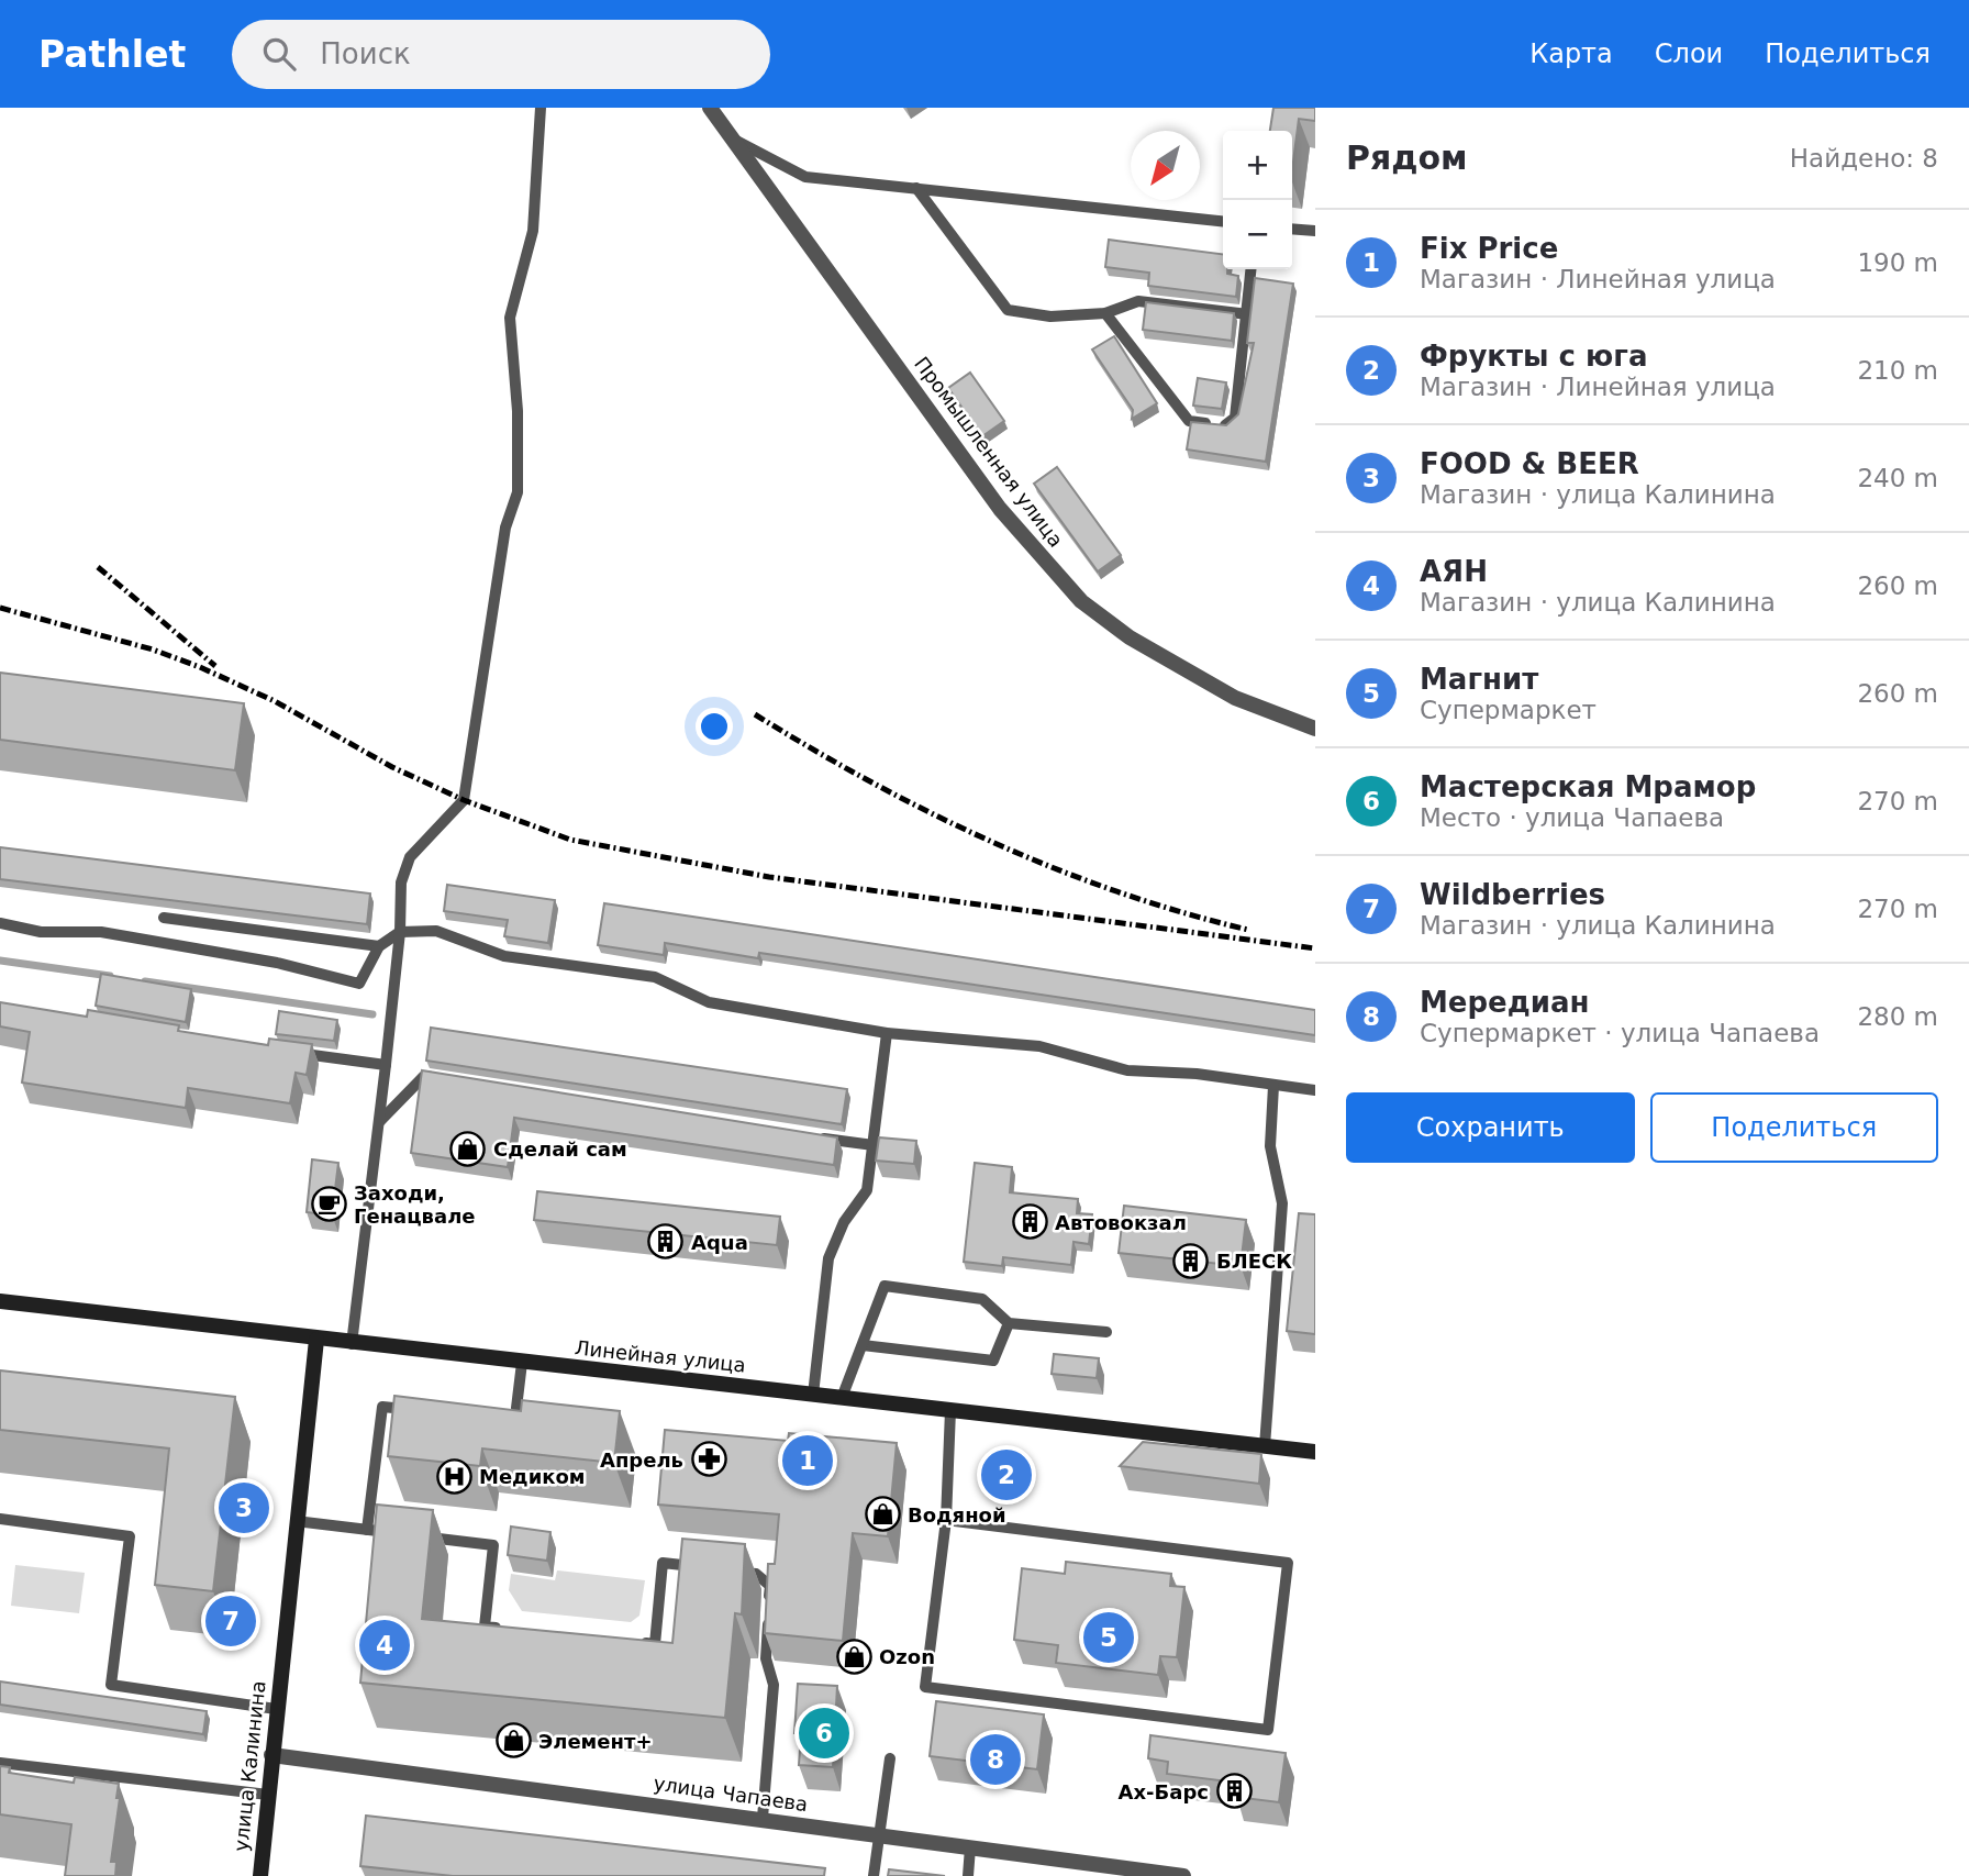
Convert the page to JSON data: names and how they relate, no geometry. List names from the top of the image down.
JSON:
{
  "streets": {
    "main road": ["Линейная улица", "улица Калинина"],
    "street": ["Промышленная улица", "улица Чапаева"]
  },
  "crossings": [
    ["Линейная улица", "улица Калинина"],
    ["улица Калинина", "улица Чапаева"]
  ],
  "places": {
    "shop": [
      "Сделай сам",
      "Водяной",
      "Ozon",
      "Элемент+"
    ],
    "cafe": ["Заходи, Генацвале"],
    "building": [
      "Автовокзал",
      "Aqua",
      "БЛЕСК",
      "Ах-Барс"
    ],
    "pharmacy": ["Апрель"],
    "hospital": ["Медиком"]
  },
  "north": "bottom left",
  "page": {
    "header": "Pathlet",
    "search": "Поиск",
    "nav": ["Карта", "Слои", "Поделиться"],
    "heading": ["Рядом", "Найдено: 8"],
    "map_buttons": ["+", "−"],
    "list": [
      {
        "mark": "1",
        "name": "Fix Price",
        "note": "Магазин · Линейная улица",
        "value": "190 m"
      },
      {
        "mark": "2",
        "name": "Фрукты с юга",
        "note": "Магазин · Линейная улица",
        "value": "210 m"
      },
      {
        "mark": "3",
        "name": "FOOD & BEER",
        "note": "Магазин · улица Калинина",
        "value": "240 m"
      },
      {
        "mark": "4",
        "name": "АЯН",
        "note": "Магазин · улица Калинина",
        "value": "260 m"
      },
      {
        "mark": "5",
        "name": "Магнит",
        "note": "Супермаркет",
        "value": "260 m"
      },
      {
        "mark": "6",
        "name": "Мастерская Мрамор",
        "note": "Место · улица Чапаева",
        "value": "270 m"
      },
      {
        "mark": "7",
        "name": "Wildberries",
        "note": "Магазин · улица Калинина",
        "value": "270 m"
      },
      {
        "mark": "8",
        "name": "Мередиан",
        "note": "Супермаркет · улица Чапаева",
        "value": "280 m"
      }
    ],
    "buttons": ["Сохранить", "Поделиться"],
    "pins": [
      "1",
      "2",
      "3",
      "7",
      "5",
      "4",
      "6",
      "8"
    ]
  }
}
